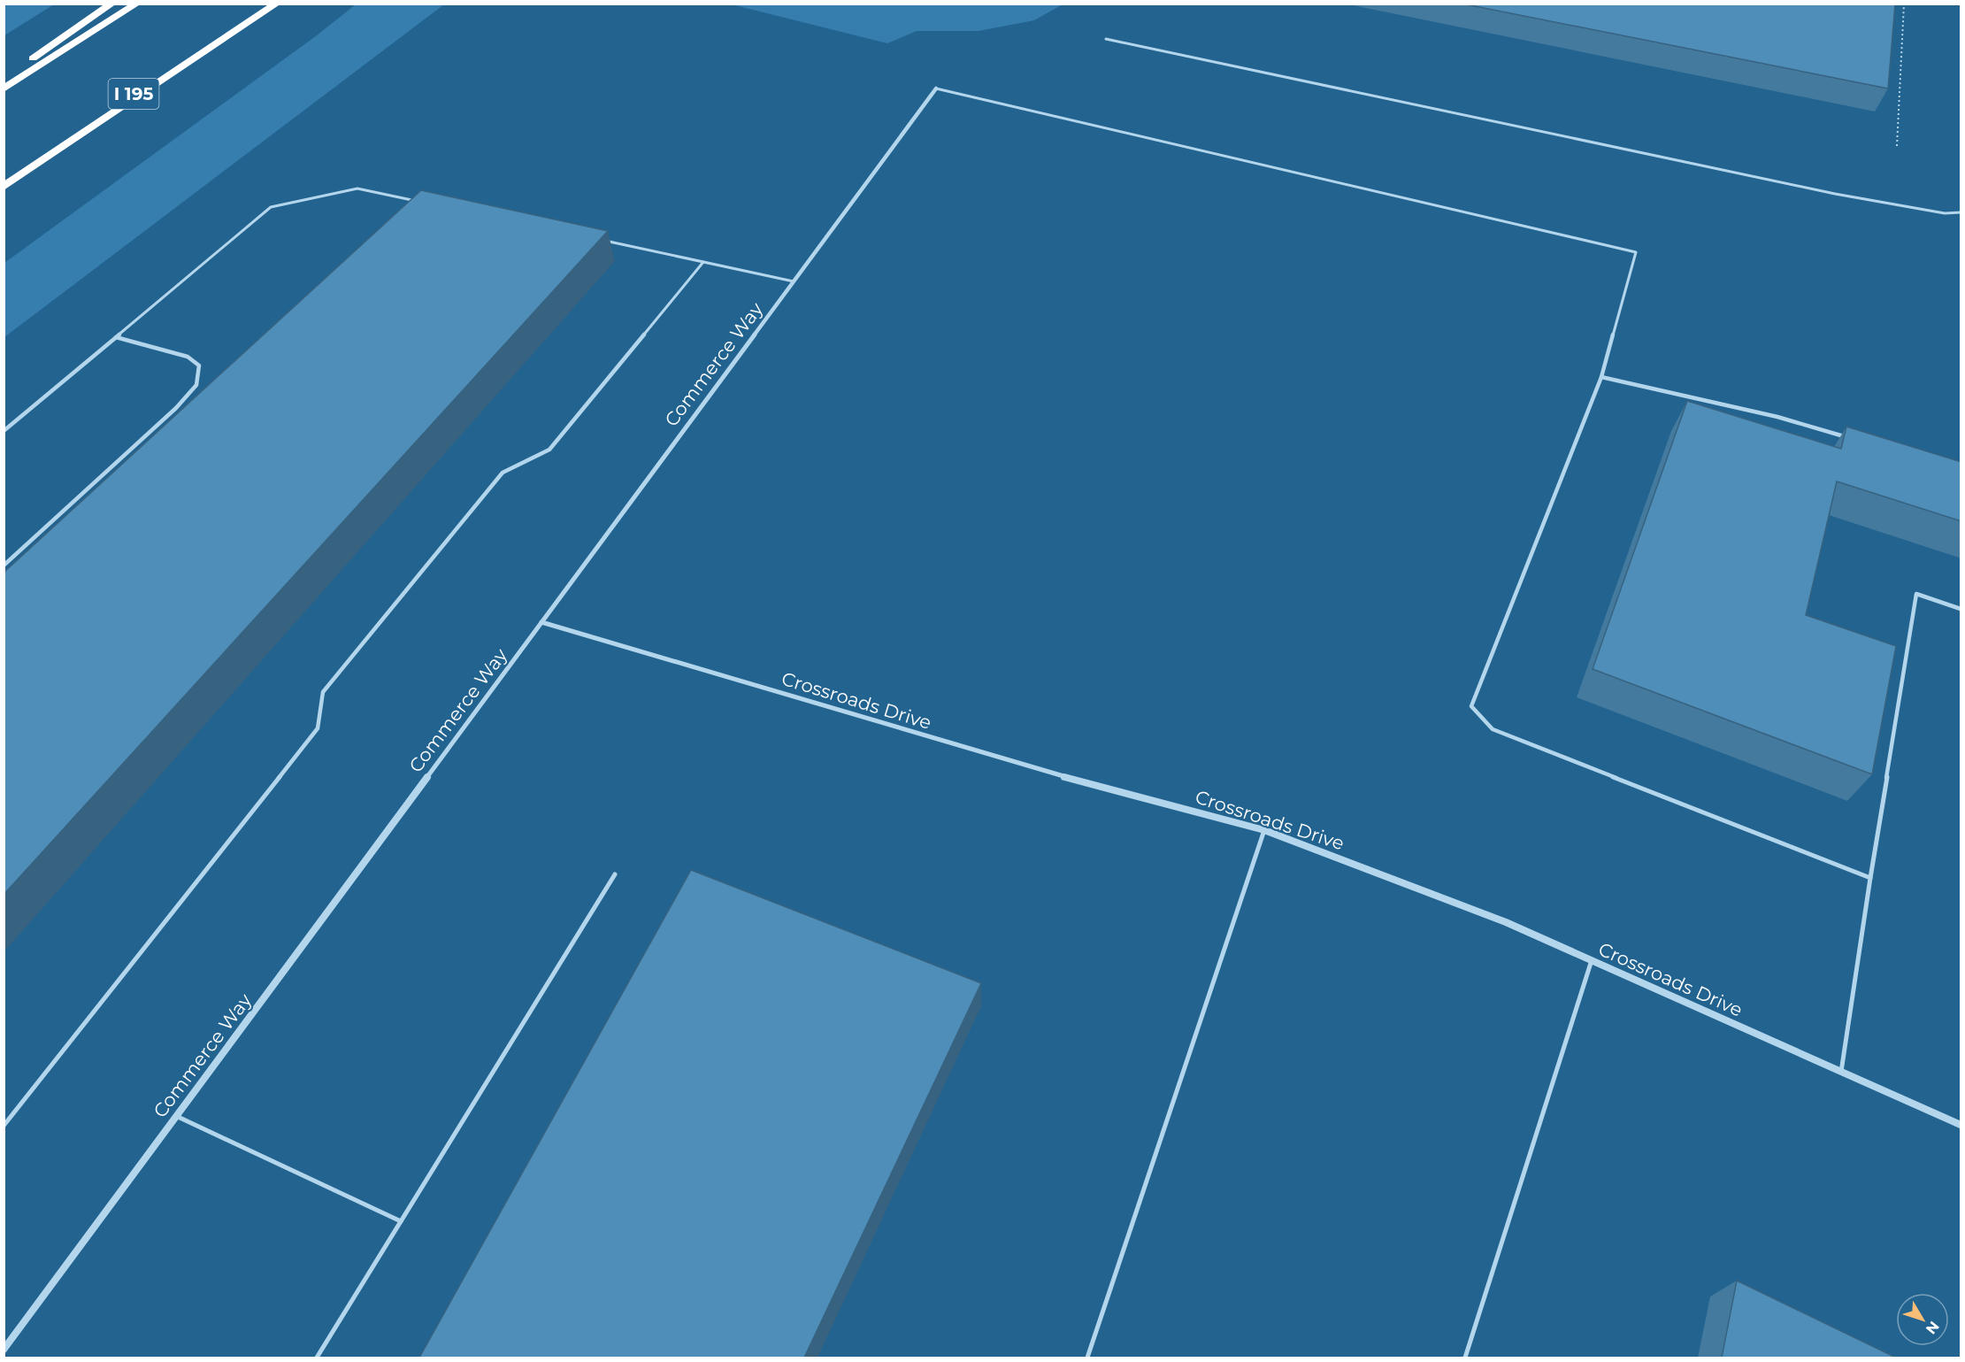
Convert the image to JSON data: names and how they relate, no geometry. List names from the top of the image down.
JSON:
{
  "streets": {
    "highway": ["I 195"],
    "street": ["Commerce Way", "Crossroads Drive"]
  },
  "crossings": [
    ["Commerce Way", "Crossroads Drive"]
  ],
  "north": "bottom right"
}
